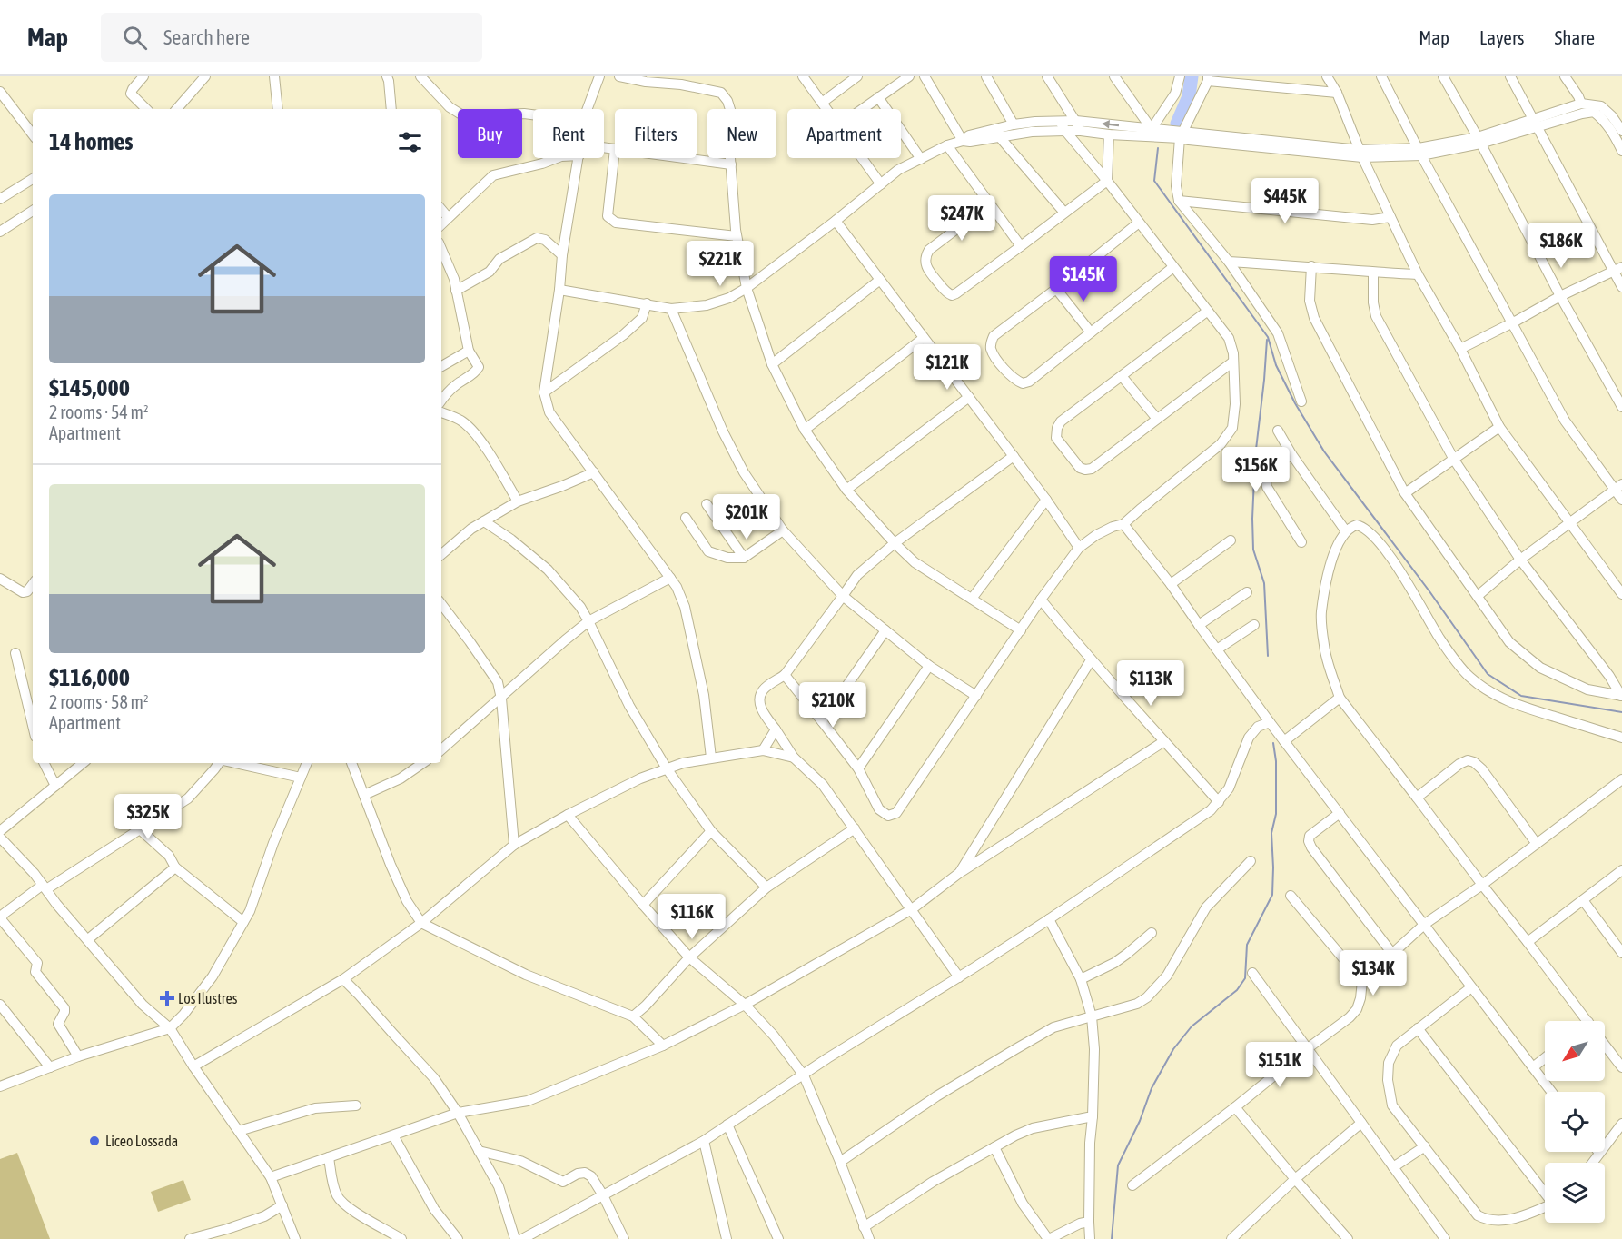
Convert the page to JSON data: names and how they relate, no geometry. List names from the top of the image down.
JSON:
{
  "places": {
    "health": ["Los Ilustres"],
    "other": ["Liceo Lossada"]
  },
  "north": "bottom left",
  "page": {
    "header": "Map",
    "search": "Search here",
    "nav": ["Map", "Layers", "Share"],
    "chip": [
      "Buy",
      "Rent",
      "Filters",
      "New",
      "Apartment"
    ],
    "heading": "14 homes",
    "list": [
      {
        "name": "$145,000",
        "note": "2 rooms · 54 m² · Apartment"
      },
      {
        "name": "$116,000",
        "note": "2 rooms · 58 m² · Apartment"
      }
    ],
    "price": [
      "$445K",
      "$247K",
      "$186K",
      "$221K",
      "$145K",
      "$121K",
      "$156K",
      "$201K",
      "$113K",
      "$210K",
      "$325K",
      "$116K",
      "$134K",
      "$151K"
    ]
  }
}
